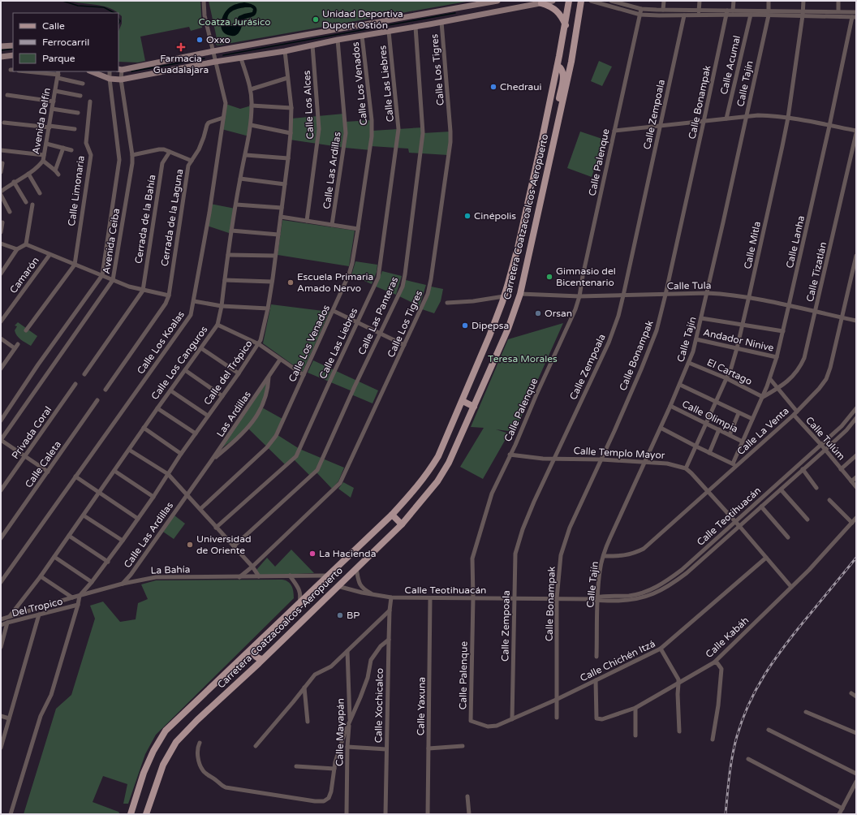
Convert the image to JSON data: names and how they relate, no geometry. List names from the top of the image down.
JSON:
{
  "streets": {
    "main road": ["Carretera Coatzacoalcos-Aeropuerto"],
    "street": [
      "Calle Acumal",
      "Calle Los Tigres",
      "Calle Los Venados",
      "Calle Las Liebres",
      "Calle Tajín",
      "Calle Bonampak",
      "Calle Los Alces",
      "Calle Zempoala",
      "Avenida Delfín",
      "Calle Palenque",
      "Calle Las Ardillas",
      "Calle Limonaria",
      "Cerrada de la Laguna",
      "Cerrada de la Bahía",
      "Avenida Ceiba",
      "Calle Lanha",
      "Calle Mitla",
      "Calle Tizatlán",
      "Camarón",
      "Calle Tula",
      "Calle Las Panteras",
      "Andador Ninive",
      "Calle Los Koalas",
      "Calle Los Canguros",
      "El Cartago",
      "Calle del Trópico",
      "Las Ardillas",
      "Calle Olimpia",
      "Calle La Venta",
      "Privada Coral",
      "Calle Tulúm",
      "Calle Templo Mayor",
      "Calle Caleta",
      "Calle Teotihuacán",
      "La Bahía",
      "Del Tropico",
      "Calle Kabáh",
      "Calle Chichén Itzá",
      "Calle Xochicalco",
      "Calle Yaxuna",
      "Calle Mayapán"
    ]
  },
  "crossings": [
    ["Calle Los Tigres", "La Bahía"],
    ["Calle Tajín", "Calle Tula"],
    ["Calle Tajín", "Andador Ninive"],
    ["Calle Tajín", "El Cartago"],
    ["Calle Tajín", "Calle Olimpia"],
    ["Calle Tajín", "Calle La Venta"],
    ["Calle Tajín", "Calle Templo Mayor"],
    ["Calle Tajín", "Calle Teotihuacán"],
    ["Calle Bonampak", "Calle Tula"],
    ["Calle Bonampak", "Calle Templo Mayor"],
    ["Calle Bonampak", "Calle Teotihuacán"],
    ["Calle Bonampak", "Calle Chichén Itzá"],
    ["Calle Zempoala", "Calle Tula"],
    ["Calle Zempoala", "Calle Templo Mayor"],
    ["Calle Zempoala", "Calle Teotihuacán"],
    ["Calle Zempoala", "Calle Chichén Itzá"],
    ["Calle Palenque", "Calle Tula"],
    ["Calle Palenque", "Calle Templo Mayor"],
    ["Calle Palenque", "Calle Teotihuacán"],
    ["Calle Palenque", "Calle Chichén Itzá"],
    ["Calle Las Ardillas", "Las Ardillas"],
    ["Calle Las Ardillas", "La Bahía"],
    ["Carretera Coatzacoalcos-Aeropuerto", "Calle Tula"],
    ["Carretera Coatzacoalcos-Aeropuerto", "Calle Teotihuacán"],
    ["Carretera Coatzacoalcos-Aeropuerto", "La Bahía"],
    ["Cerrada de la Laguna", "Calle Los Koalas"],
    ["Calle Lanha", "Calle Tizatlán"],
    ["Calle Lanha", "Calle Tula"],
    ["Calle Lanha", "Andador Ninive"],
    ["Calle Lanha", "El Cartago"],
    ["Calle Lanha", "Calle Olimpia"],
    ["Calle Lanha", "Calle La Venta"],
    ["Calle Lanha", "Calle Tulúm"],
    ["Calle Mitla", "Calle Tula"],
    ["Calle Mitla", "Andador Ninive"],
    ["Calle Mitla", "El Cartago"],
    ["Calle Mitla", "Calle Olimpia"],
    ["Calle Mitla", "Calle Templo Mayor"],
    ["Calle Tizatlán", "Calle Tula"],
    ["Calle Tizatlán", "El Cartago"],
    ["Calle Tizatlán", "Calle Tulúm"],
    ["Calle Tula", "Calle La Venta"],
    ["Calle Los Canguros", "La Bahía"],
    ["Calle del Trópico", "La Bahía"],
    ["Calle La Venta", "Calle Tulúm"],
    ["Calle Tulúm", "Calle Teotihuacán"],
    ["Calle Teotihuacán", "Calle Xochicalco"],
    ["Calle Teotihuacán", "Calle Yaxuna"],
    ["Calle Kabáh", "Calle Chichén Itzá"]
  ],
  "parks": ["Coatza Jurásico", "Teresa Morales"],
  "places": {
    "other": [
      "Unidad Deportiva Duport Ostión",
      "Oxxo",
      "Chedraui",
      "Cinépolis",
      "Gimnasio del Bicentenario",
      "Escuela Primaria Amado Nervo",
      "Orsan",
      "Dipepsa",
      "Universidad de Oriente",
      "La Hacienda",
      "BP"
    ],
    "health": ["Farmacia Guadalajara"]
  },
  "legend": ["Calle", "Ferrocarril", "Parque"]
}
